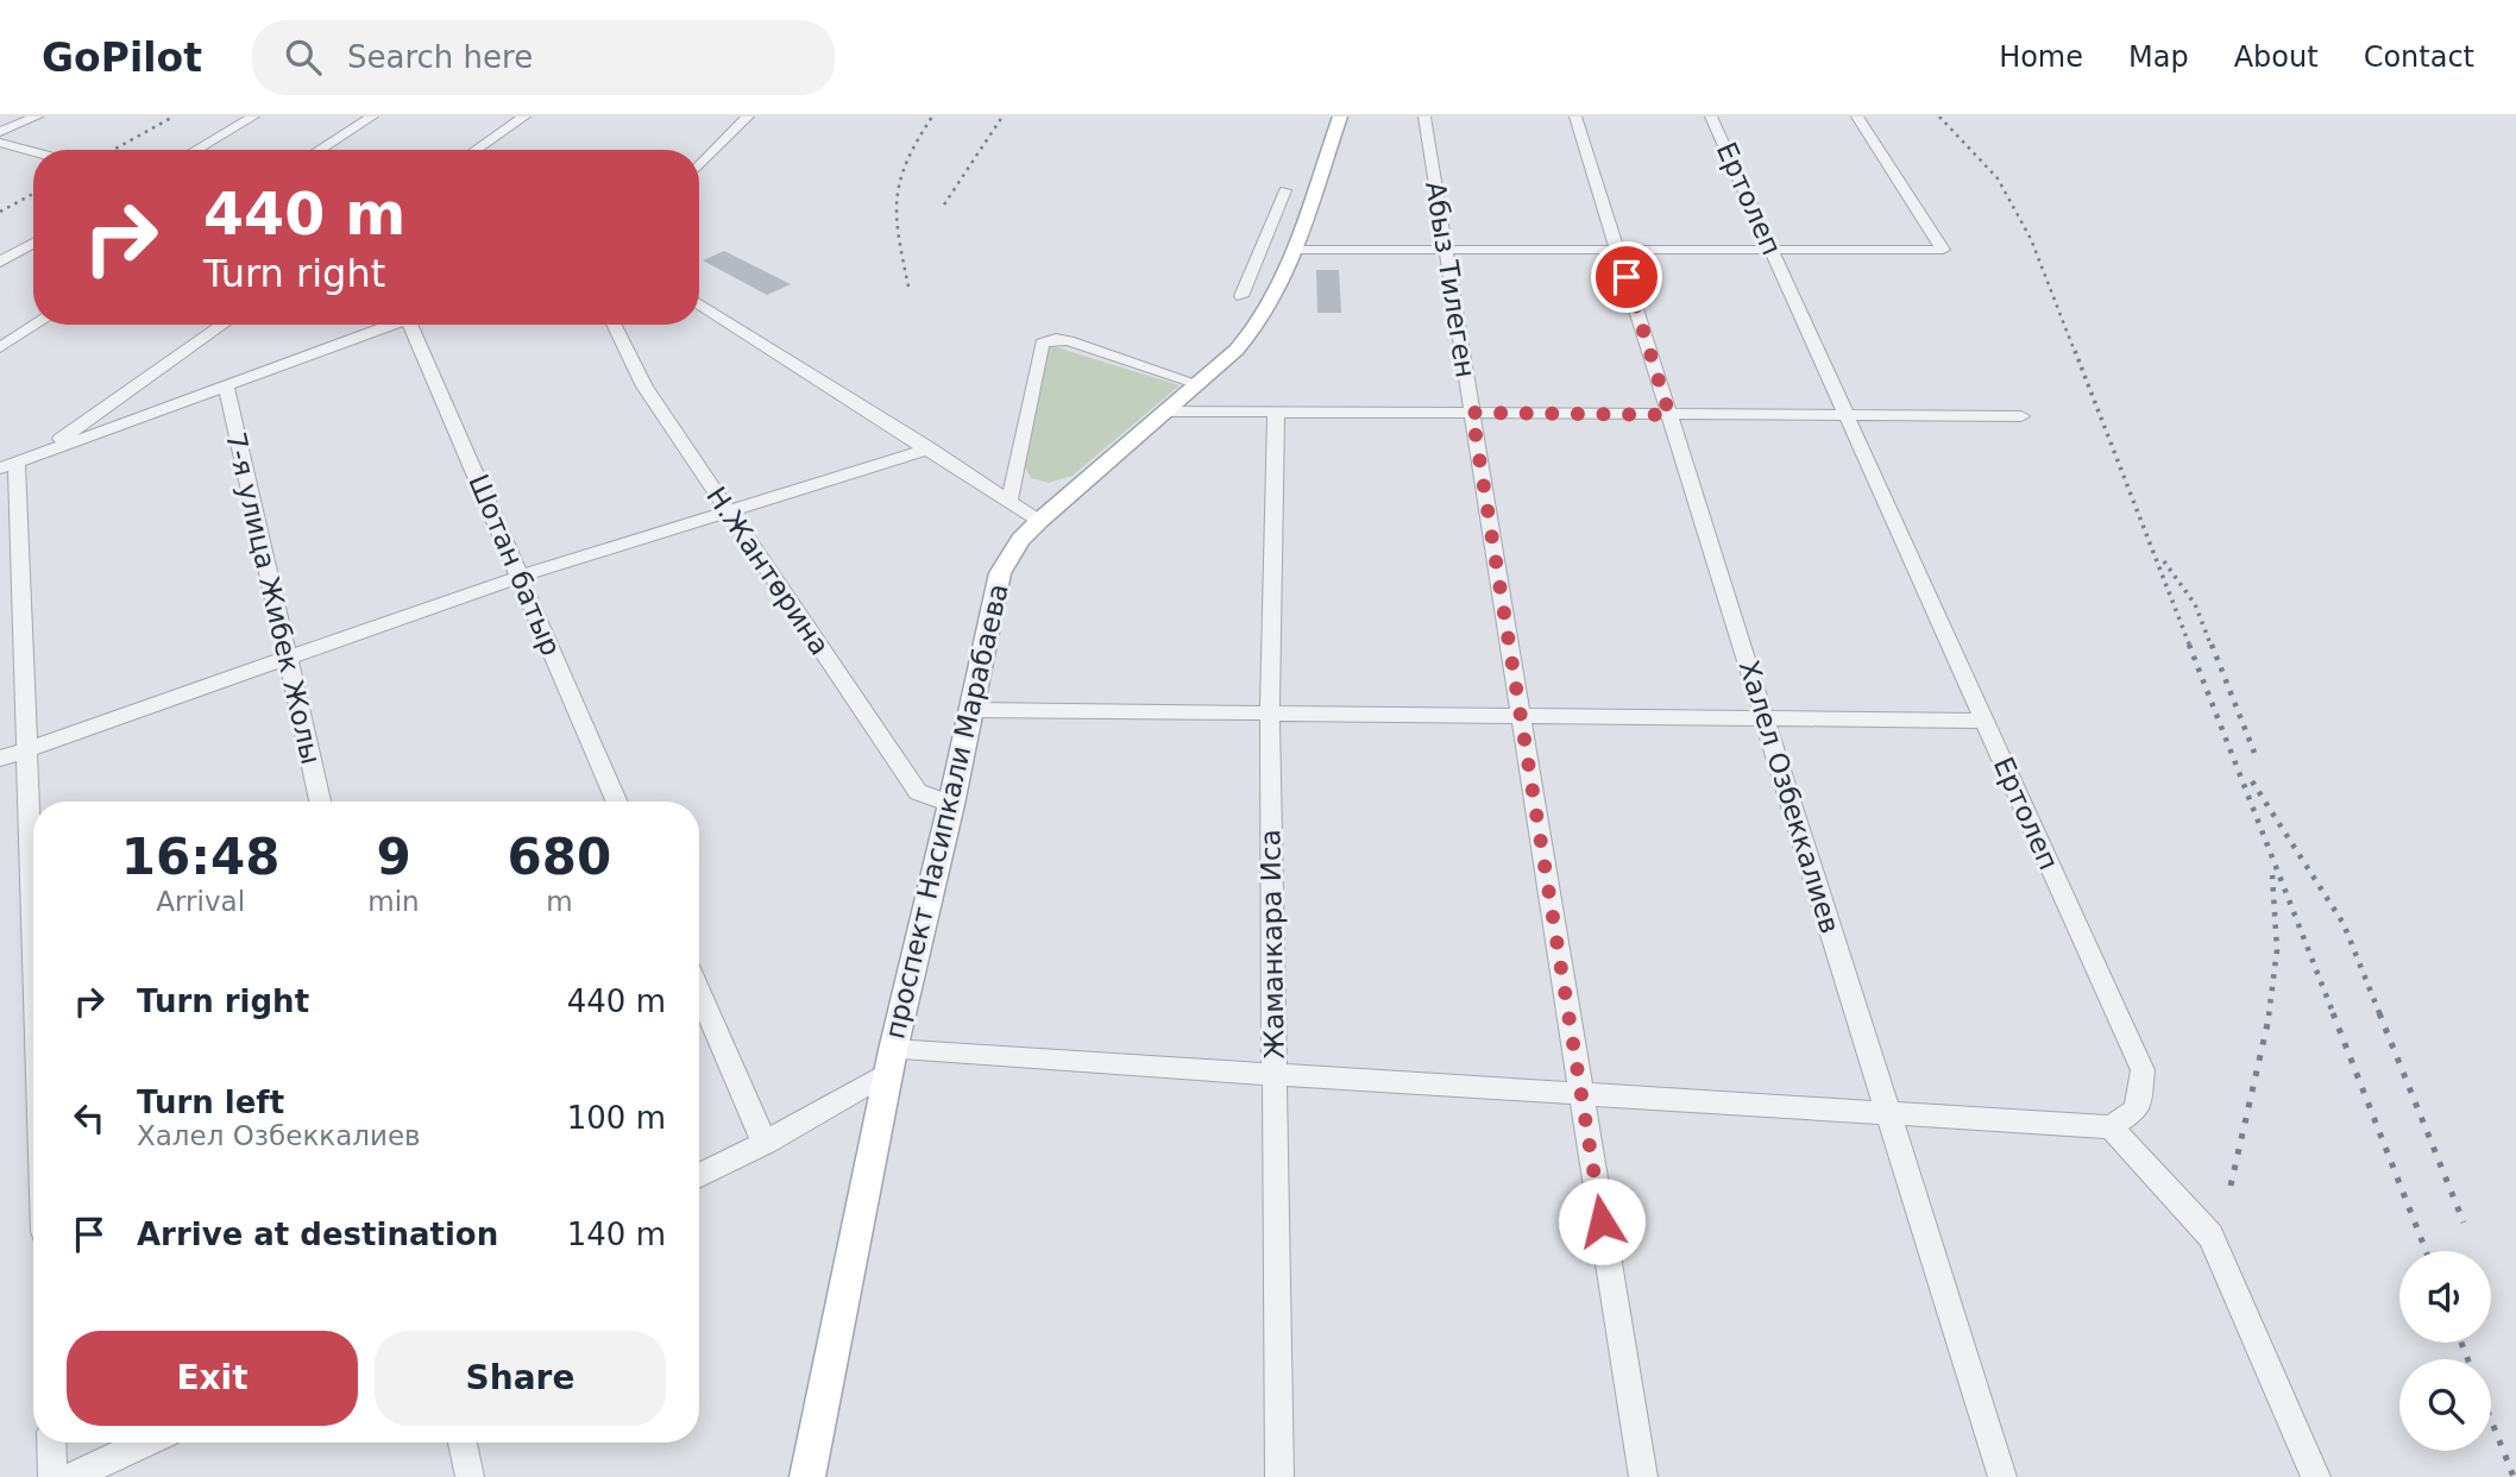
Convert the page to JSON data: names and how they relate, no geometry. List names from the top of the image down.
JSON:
{
  "streets": {
    "main road": ["проспект Насипкали Марабаева"],
    "street": [
      "Ертолеп",
      "Абыз Тилеген",
      "Шотан батыр",
      "Н.Жантөрина",
      "7-я улица Жибек Жолы",
      "Халел Озбеккалиев",
      "Жаманкара Иса"
    ]
  },
  "crossings": [
    ["Н.Жантөрина", "проспект Насипкали Марабаева"]
  ],
  "page": {
    "header": "GoPilot",
    "search": "Search here",
    "nav": [
      "Home",
      "Map",
      "About",
      "Contact"
    ],
    "turn": ["440 m", "Turn right"],
    "eta": [
      "16:48",
      "Arrival",
      "9",
      "min",
      "680",
      "m"
    ],
    "list": [
      {
        "name": "Turn right",
        "value": "440 m"
      },
      {
        "name": "Turn left",
        "note": "Халел Озбеккалиев",
        "value": "100 m"
      },
      {
        "name": "Arrive at destination",
        "value": "140 m"
      }
    ],
    "buttons": ["Exit", "Share"]
  }
}
